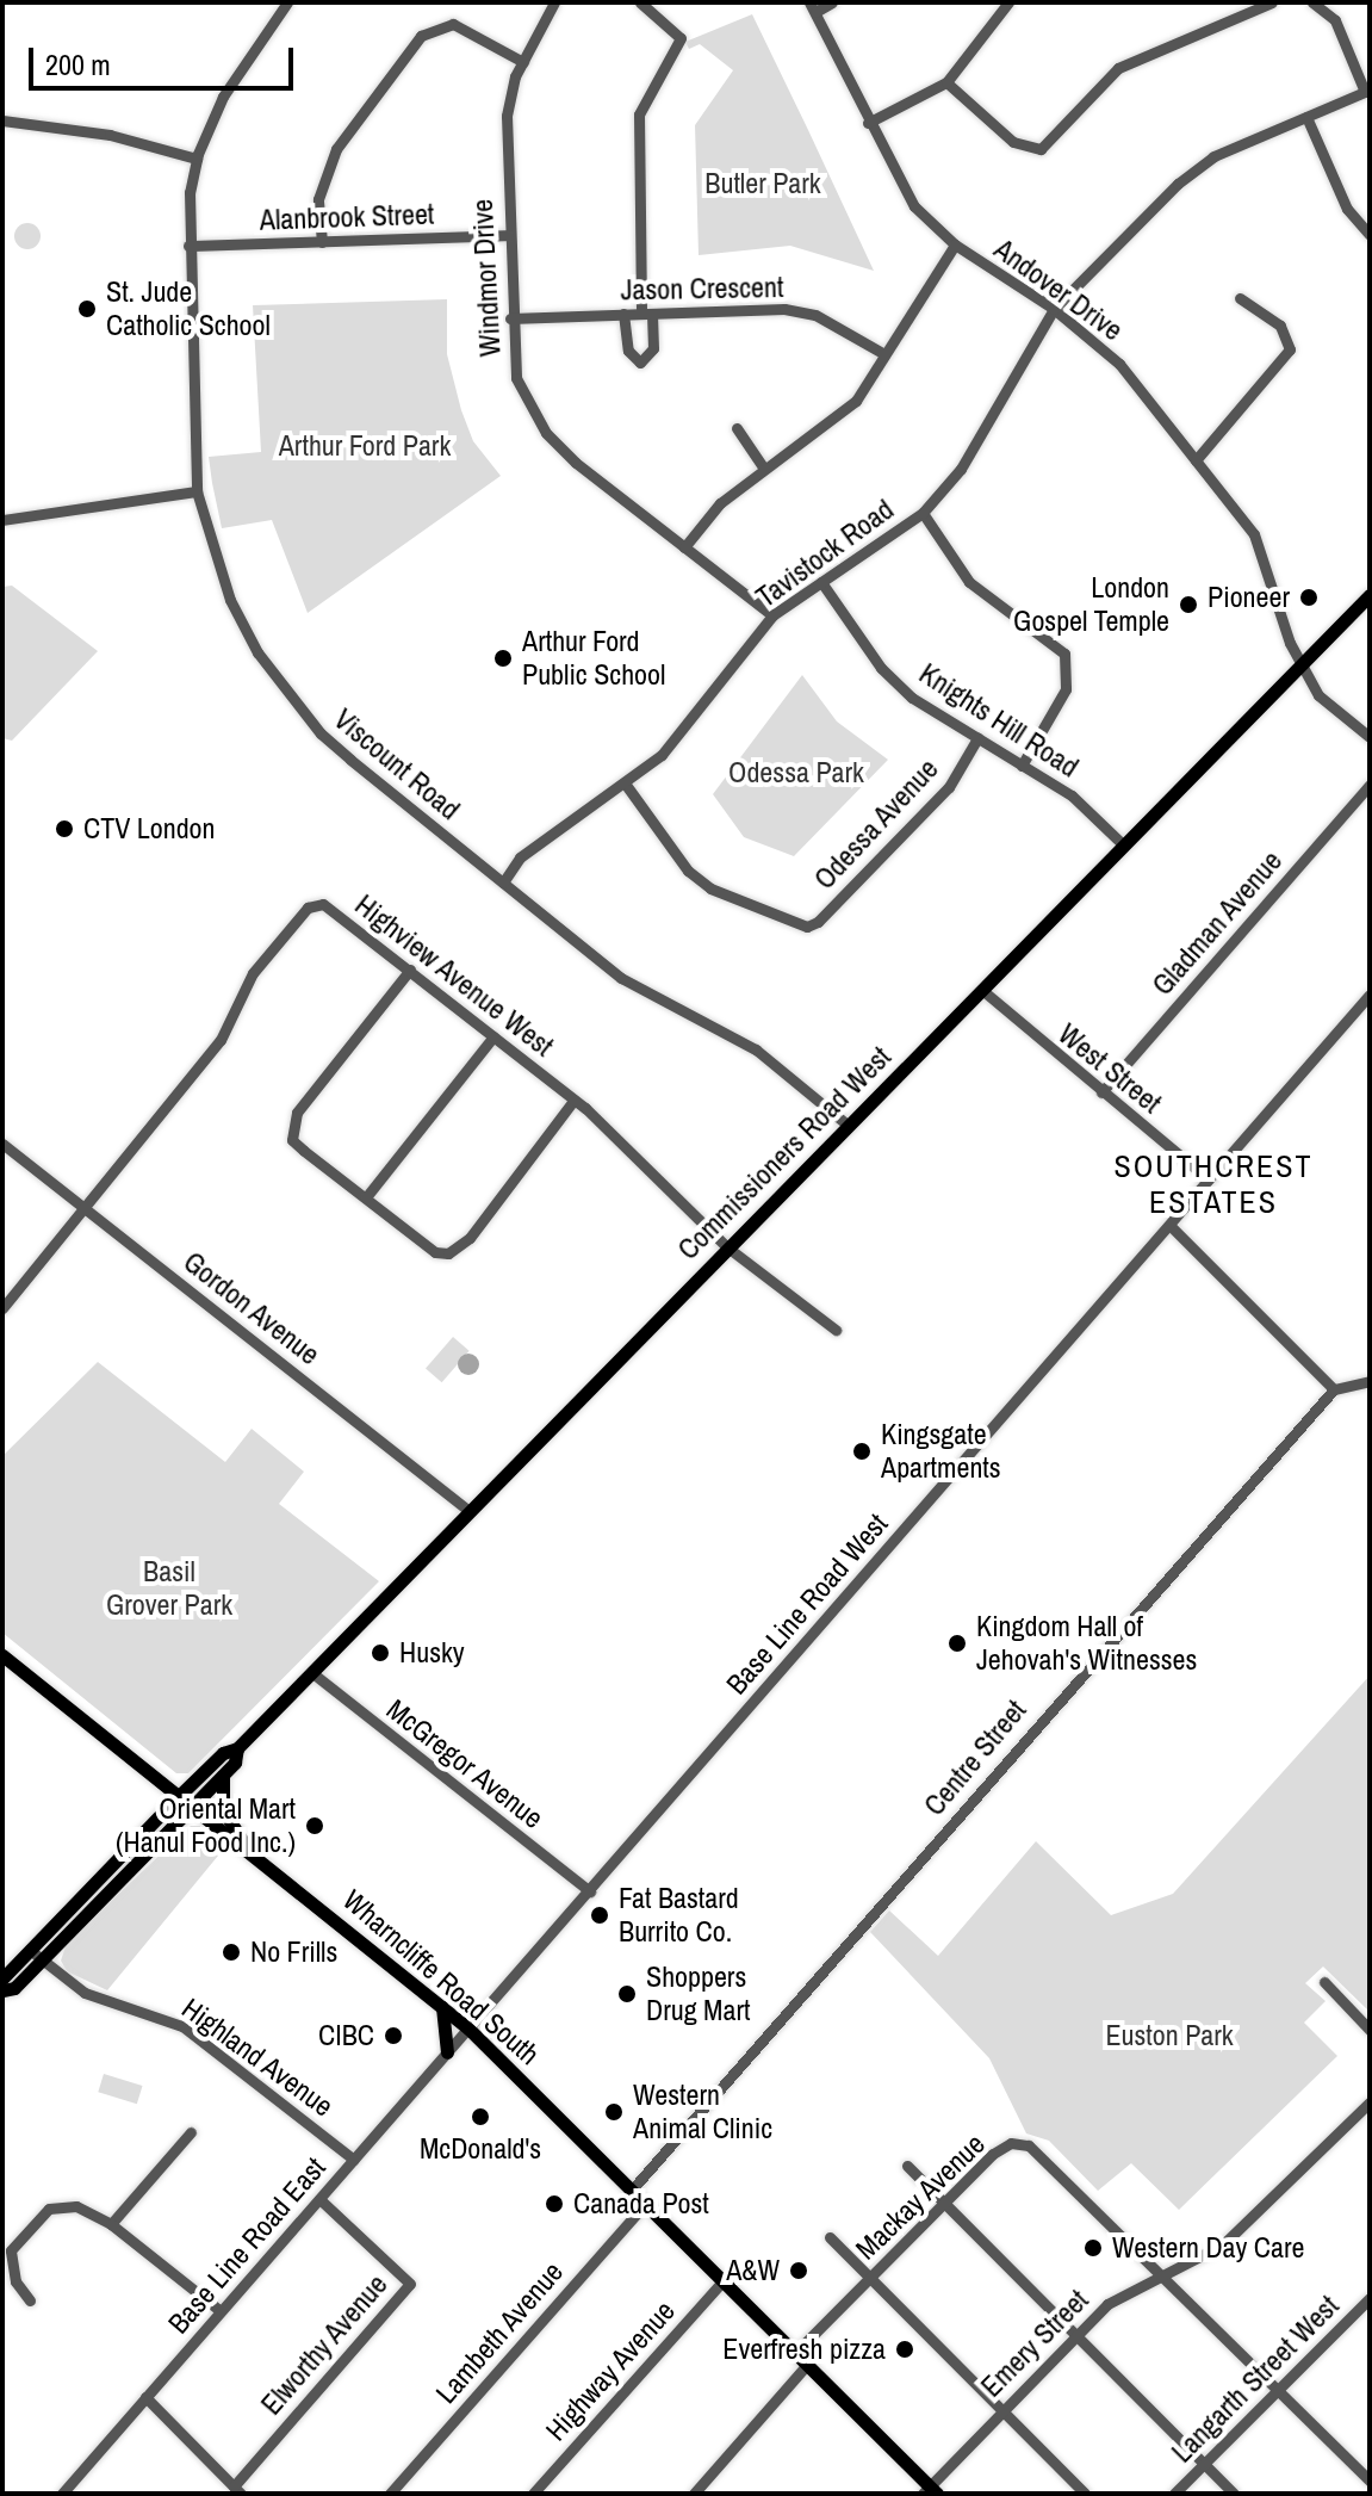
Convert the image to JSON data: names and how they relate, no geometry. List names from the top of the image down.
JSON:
{
  "streets": {
    "main road": ["Commissioners Road West", "Wharncliffe Road South"],
    "street": [
      "Alanbrook Street",
      "Windmor Drive",
      "Jason Crescent",
      "Andover Drive",
      "Tavistock Road",
      "Knights Hill Road",
      "Viscount Road",
      "Odessa Avenue",
      "Gladman Avenue",
      "Highview Avenue West",
      "West Street",
      "Gordon Avenue",
      "Base Line Road West",
      "Centre Street",
      "McGregor Avenue",
      "Highland Avenue",
      "Mackay Avenue",
      "Base Line Road East",
      "Lambeth Avenue",
      "Emery Street",
      "Elworthy Avenue",
      "Highway Avenue",
      "Langarth Street West"
    ]
  },
  "crossings": [
    ["Alanbrook Street", "Windmor Drive"],
    ["Alanbrook Street", "Viscount Road"],
    ["Windmor Drive", "Jason Crescent"],
    ["Windmor Drive", "Tavistock Road"],
    ["Andover Drive", "Tavistock Road"],
    ["Andover Drive", "Commissioners Road West"],
    ["Tavistock Road", "Knights Hill Road"],
    ["Tavistock Road", "Viscount Road"],
    ["Tavistock Road", "Odessa Avenue"],
    ["Knights Hill Road", "Odessa Avenue"],
    ["Knights Hill Road", "Commissioners Road West"],
    ["Viscount Road", "Commissioners Road West"],
    ["Gladman Avenue", "West Street"],
    ["Highview Avenue West", "Commissioners Road West"],
    ["Highview Avenue West", "Gordon Avenue"],
    ["West Street", "Commissioners Road West"],
    ["West Street", "Base Line Road West"],
    ["Commissioners Road West", "Gordon Avenue"],
    ["Commissioners Road West", "McGregor Avenue"],
    ["Commissioners Road West", "Wharncliffe Road South"],
    ["Commissioners Road West", "Highland Avenue"],
    ["Base Line Road West", "McGregor Avenue"],
    ["Base Line Road West", "Wharncliffe Road South"],
    ["Base Line Road West", "Base Line Road East"],
    ["Centre Street", "Wharncliffe Road South"],
    ["Wharncliffe Road South", "Mackay Avenue"],
    ["Wharncliffe Road South", "Base Line Road East"],
    ["Wharncliffe Road South", "Lambeth Avenue"],
    ["Wharncliffe Road South", "Emery Street"],
    ["Wharncliffe Road South", "Highway Avenue"],
    ["Highland Avenue", "Base Line Road East"],
    ["Mackay Avenue", "Emery Street"],
    ["Mackay Avenue", "Langarth Street West"],
    ["Base Line Road East", "Elworthy Avenue"]
  ],
  "districts": ["SOUTHCREST ESTATES"],
  "parks": [
    "Butler Park",
    "Arthur Ford Park",
    "Odessa Park",
    "Basil Grover Park",
    "Euston Park"
  ],
  "places": [
    "St. Jude Catholic School",
    "Pioneer",
    "London Gospel Temple",
    "Arthur Ford Public School",
    "CTV London",
    "Kingsgate Apartments",
    "Kingdom Hall of Jehovah's Witnesses",
    "Husky",
    "Oriental Mart (Hanul Food Inc.)",
    "Fat Bastard Burrito Co.",
    "No Frills",
    "Shoppers Drug Mart",
    "CIBC",
    "Western Animal Clinic",
    "McDonald's",
    "Canada Post",
    "Western Day Care",
    "A&W",
    "Everfresh pizza"
  ],
  "scale_bar": "200 m"
}
